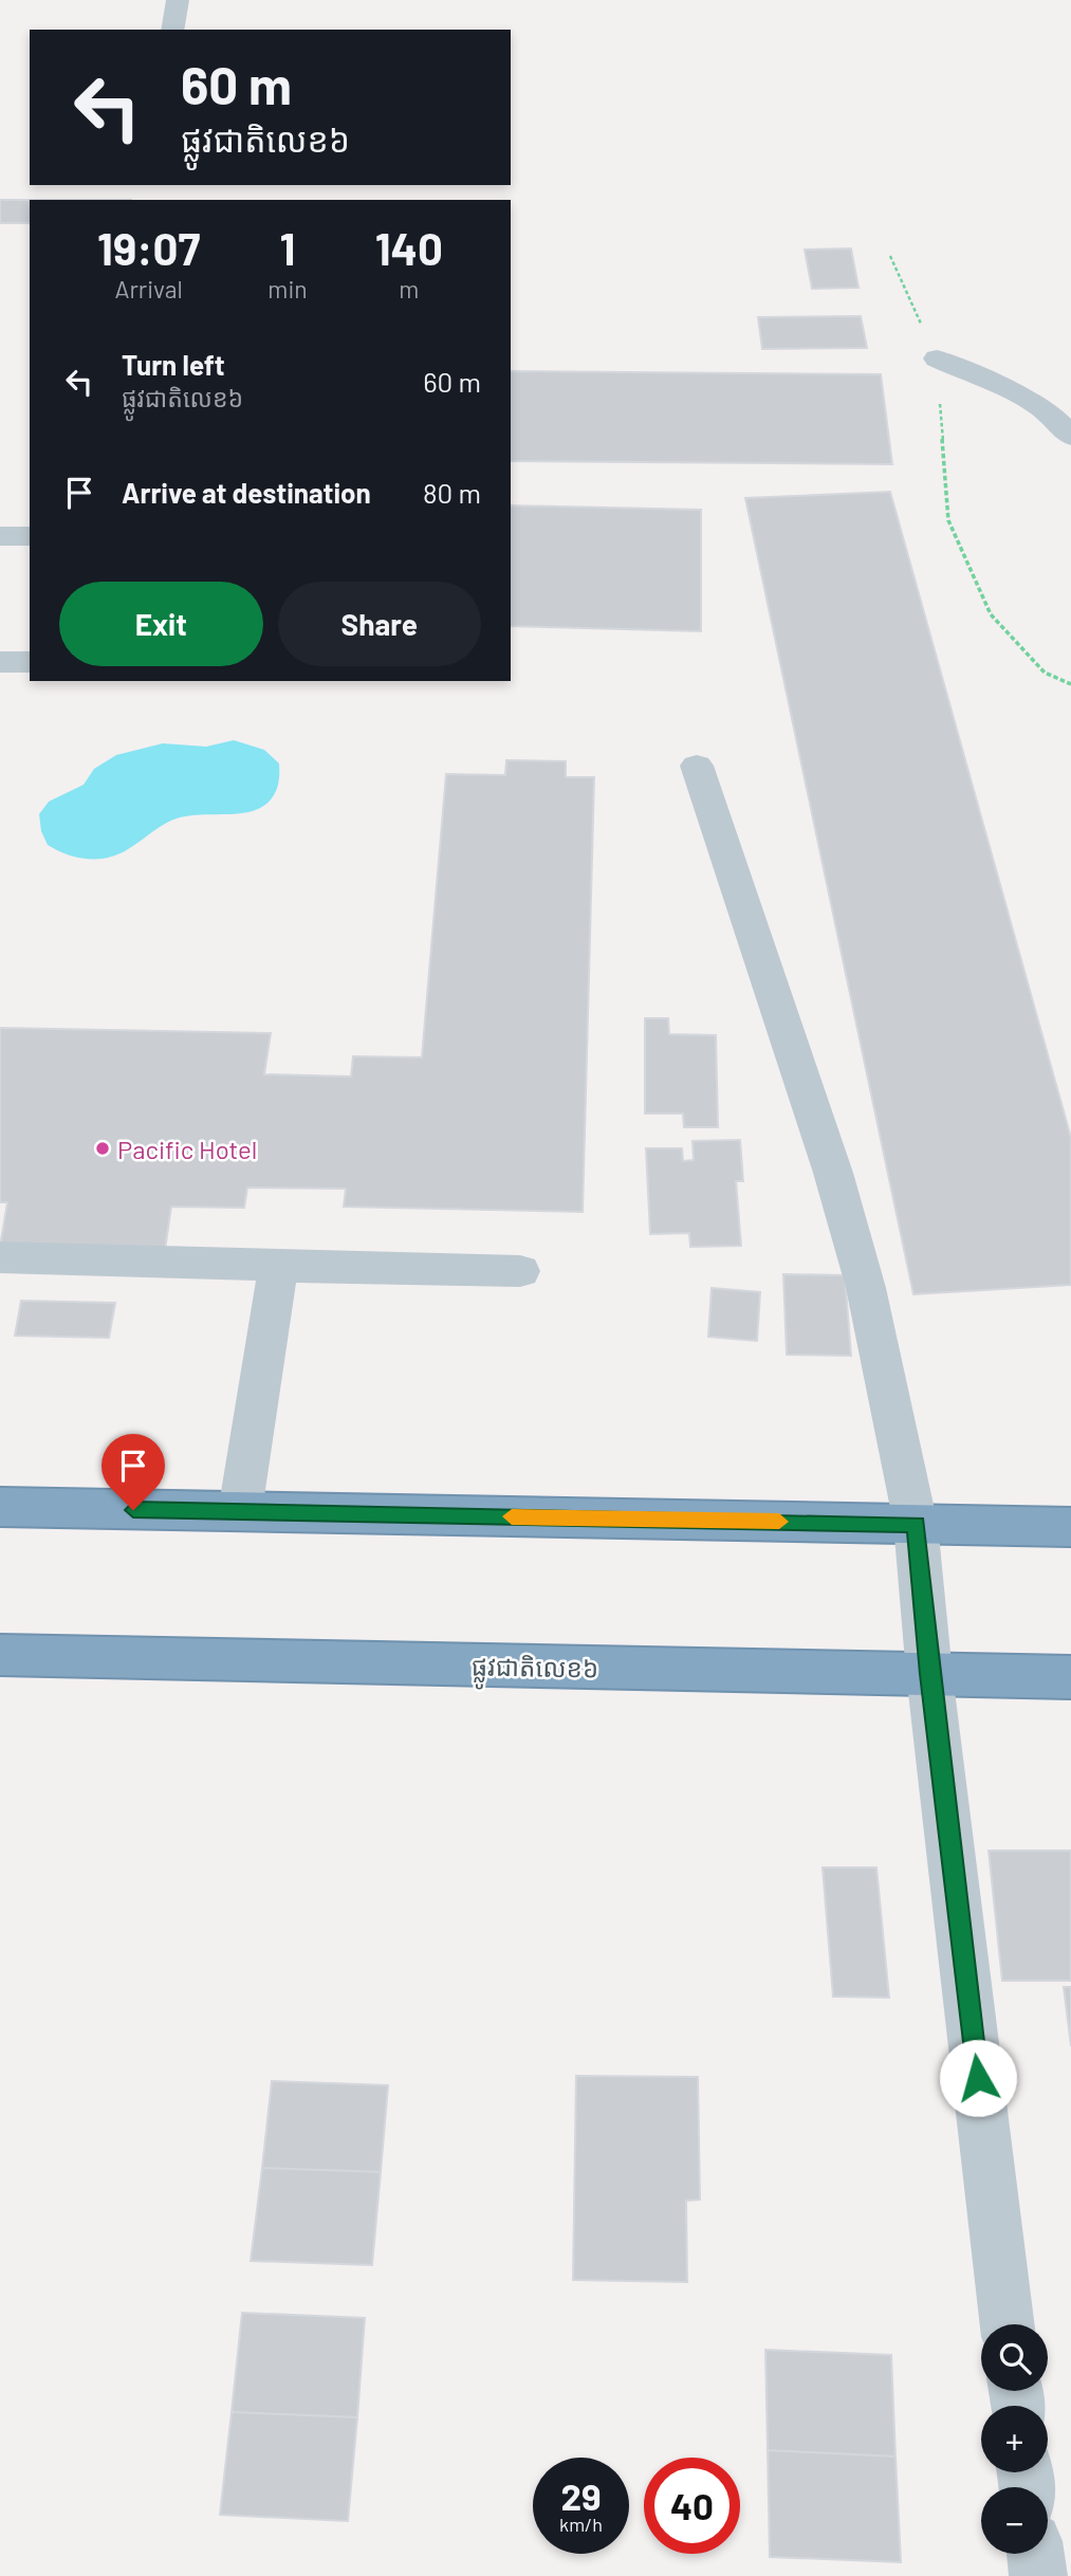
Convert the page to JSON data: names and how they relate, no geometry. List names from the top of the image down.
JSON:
{
  "streets": {
    "highway": ["ផ្លូវជាតិលេខ៦"]
  },
  "places": ["Pacific Hotel"],
  "page": {
    "turn": ["60 m", "ផ្លូវជាតិលេខ៦"],
    "eta": [
      "19:07",
      "Arrival",
      "1",
      "min",
      "140",
      "m"
    ],
    "list": [
      {
        "name": "Turn left",
        "note": "ផ្លូវជាតិលេខ៦",
        "value": "60 m"
      },
      {
        "name": "Arrive at destination",
        "value": "80 m"
      }
    ],
    "buttons": ["Exit", "Share"],
    "map_buttons": ["+", "−"],
    "speed": "29 km/h",
    "limit": "40"
  }
}
